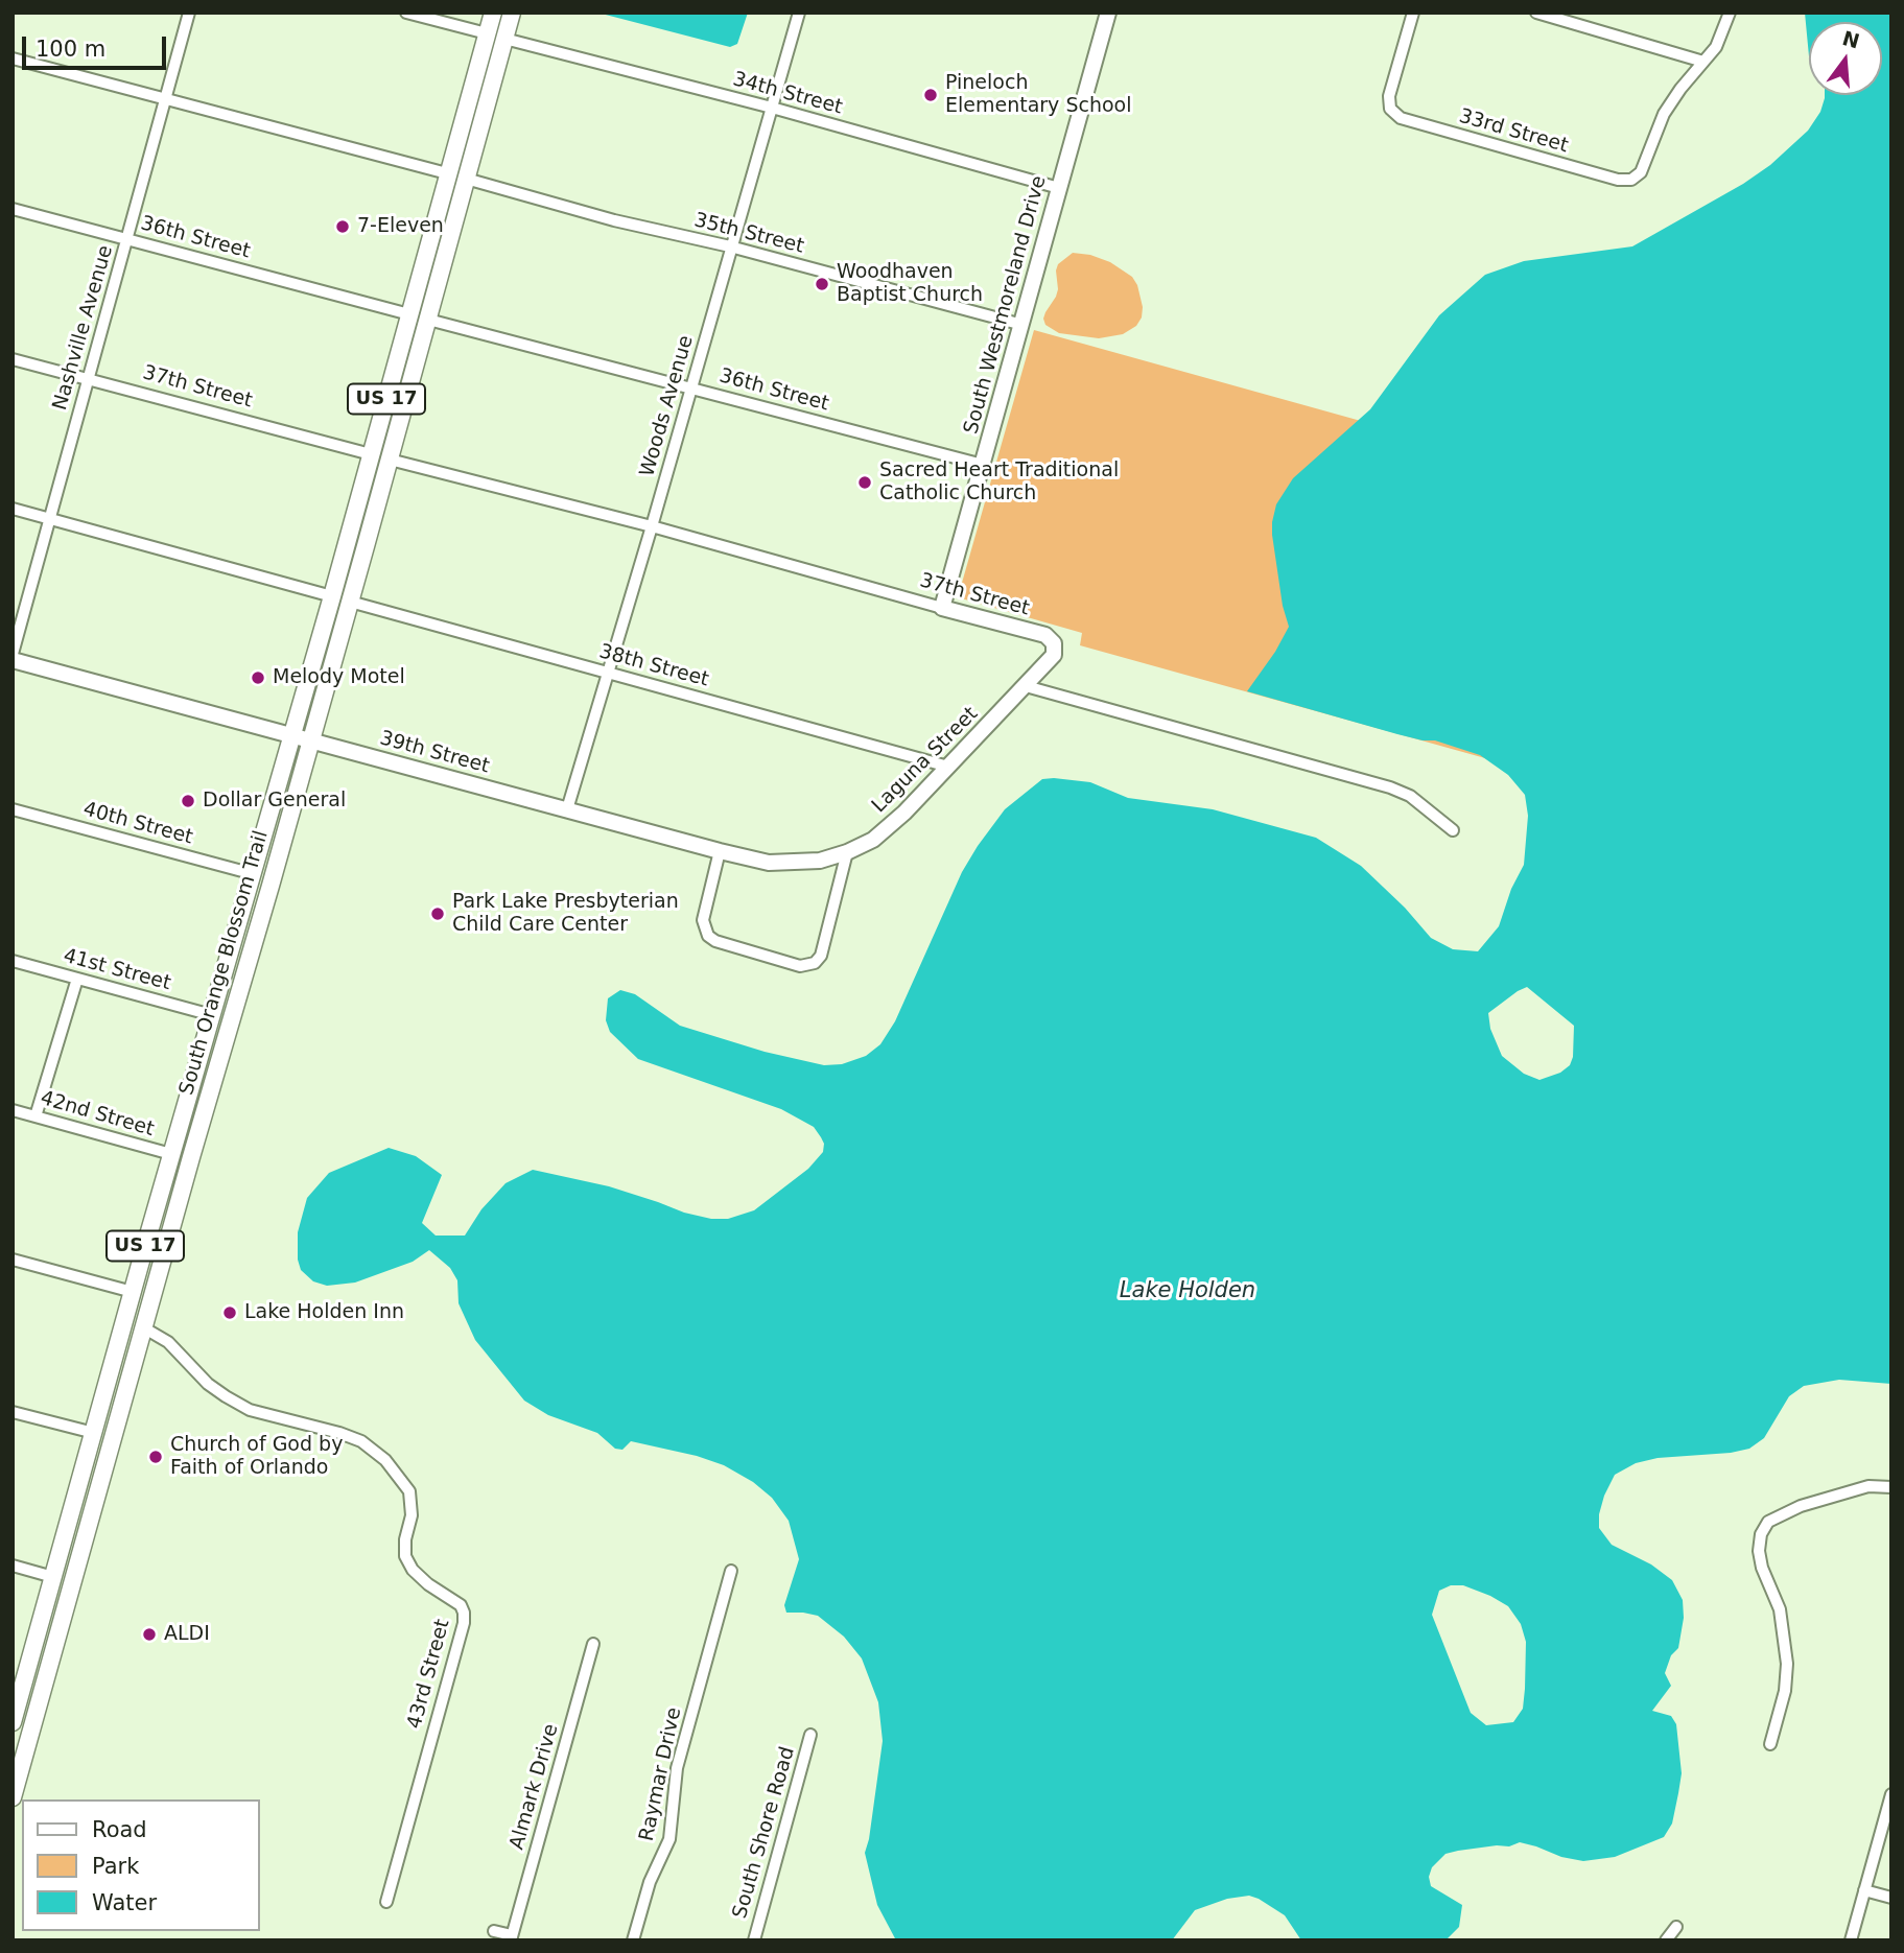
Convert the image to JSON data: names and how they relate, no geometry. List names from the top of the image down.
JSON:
{
  "streets": {
    "main road": ["US 17", "South Orange Blossom Trail"],
    "street": [
      "34th Street",
      "33rd Street",
      "35th Street",
      "36th Street",
      "South Westmoreland Drive",
      "Nashville Avenue",
      "37th Street",
      "Woods Avenue",
      "38th Street",
      "39th Street",
      "Laguna Street",
      "40th Street",
      "41st Street",
      "42nd Street",
      "43rd Street",
      "Raymar Drive",
      "Almark Drive",
      "South Shore Road"
    ]
  },
  "crossings": [
    ["34th Street", "South Westmoreland Drive"],
    ["34th Street", "Woods Avenue"],
    ["34th Street", "South Orange Blossom Trail"],
    ["35th Street", "South Westmoreland Drive"],
    ["35th Street", "Woods Avenue"],
    ["35th Street", "South Orange Blossom Trail"],
    ["36th Street", "South Westmoreland Drive"],
    ["36th Street", "Nashville Avenue"],
    ["36th Street", "Woods Avenue"],
    ["36th Street", "South Orange Blossom Trail"],
    ["South Westmoreland Drive", "37th Street"],
    ["Nashville Avenue", "37th Street"],
    ["37th Street", "Woods Avenue"],
    ["37th Street", "Laguna Street"],
    ["37th Street", "South Orange Blossom Trail"],
    ["Woods Avenue", "38th Street"],
    ["Woods Avenue", "39th Street"],
    ["38th Street", "Laguna Street"],
    ["38th Street", "South Orange Blossom Trail"],
    ["39th Street", "Laguna Street"],
    ["39th Street", "South Orange Blossom Trail"],
    ["40th Street", "South Orange Blossom Trail"],
    ["South Orange Blossom Trail", "41st Street"],
    ["South Orange Blossom Trail", "42nd Street"],
    ["South Orange Blossom Trail", "43rd Street"]
  ],
  "water": ["Lake Holden"],
  "places": [
    "Pineloch Elementary School",
    "7-Eleven",
    "Woodhaven Baptist Church",
    "Sacred Heart Traditional Catholic Church",
    "Melody Motel",
    "Dollar General",
    "Park Lake Presbyterian Child Care Center",
    "Lake Holden Inn",
    "Church of God by Faith of Orlando",
    "ALDI"
  ],
  "legend": ["Road", "Park", "Water"],
  "scale_bar": "100 m",
  "north": "top"
}
